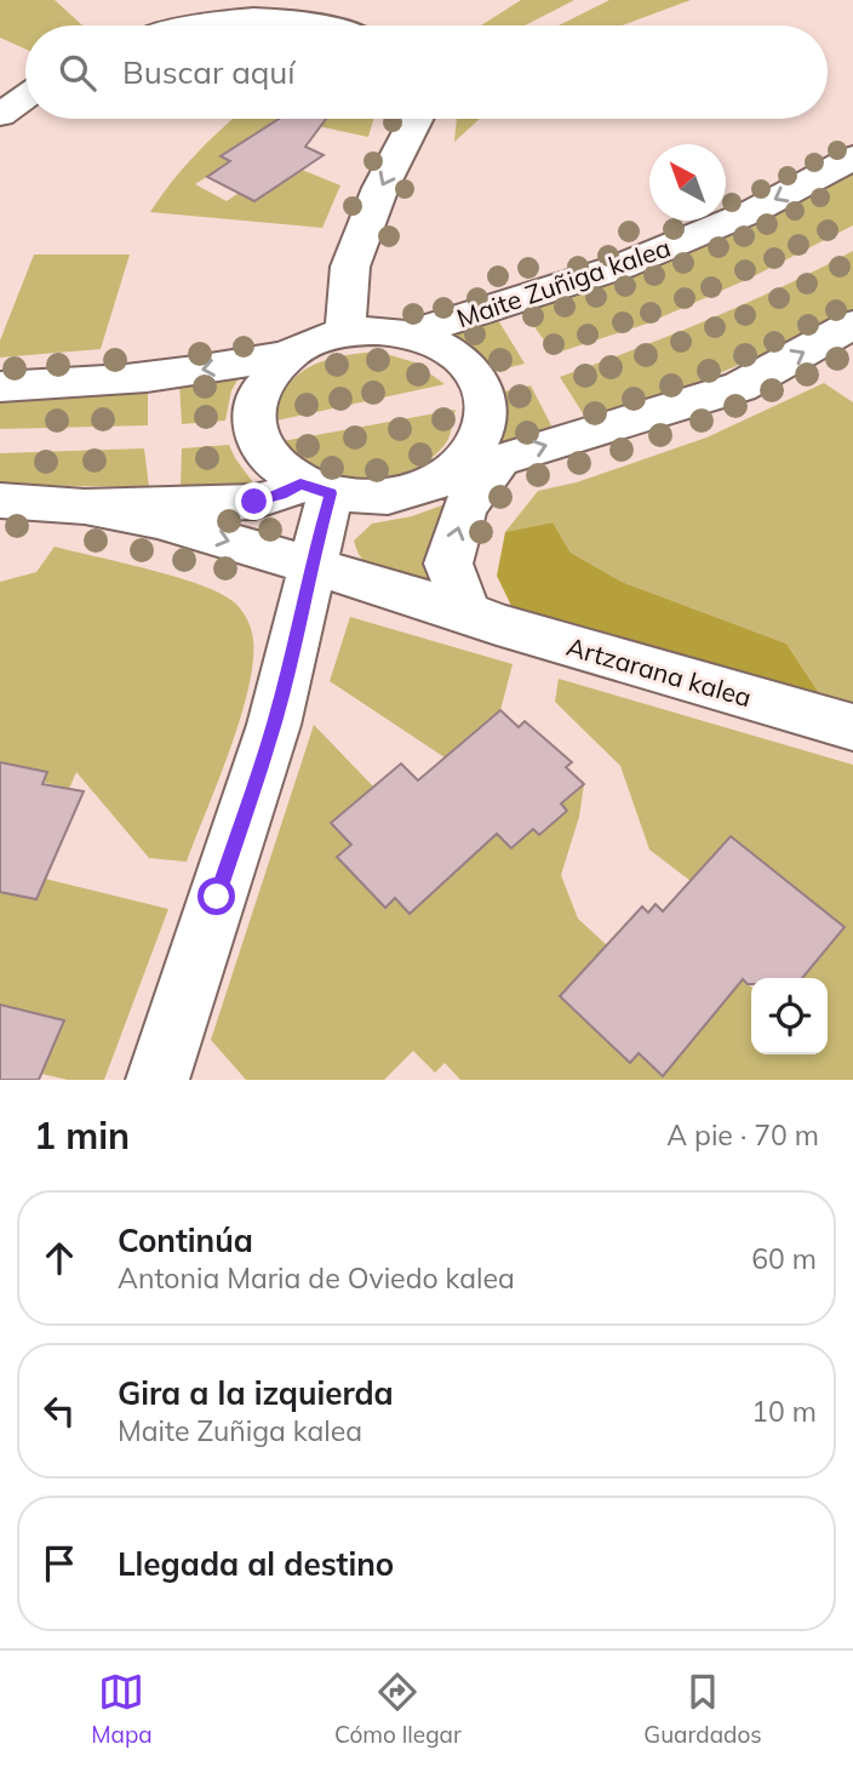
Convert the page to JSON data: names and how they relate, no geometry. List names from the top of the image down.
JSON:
{
  "streets": {
    "street": ["Maite Zuñiga kalea", "Artzarana kalea"]
  },
  "north": "top left",
  "page": {
    "search": "Buscar aquí",
    "heading": ["1 min", "A pie · 70 m"],
    "list": [
      ["Continúa", "Antonia Maria de Oviedo kalea", "60 m"],
      ["Gira a la izquierda", "Maite Zuñiga kalea", "10 m"],
      "Llegada al destino"
    ],
    "nav": ["Mapa", "Cómo llegar", "Guardados"]
  }
}
